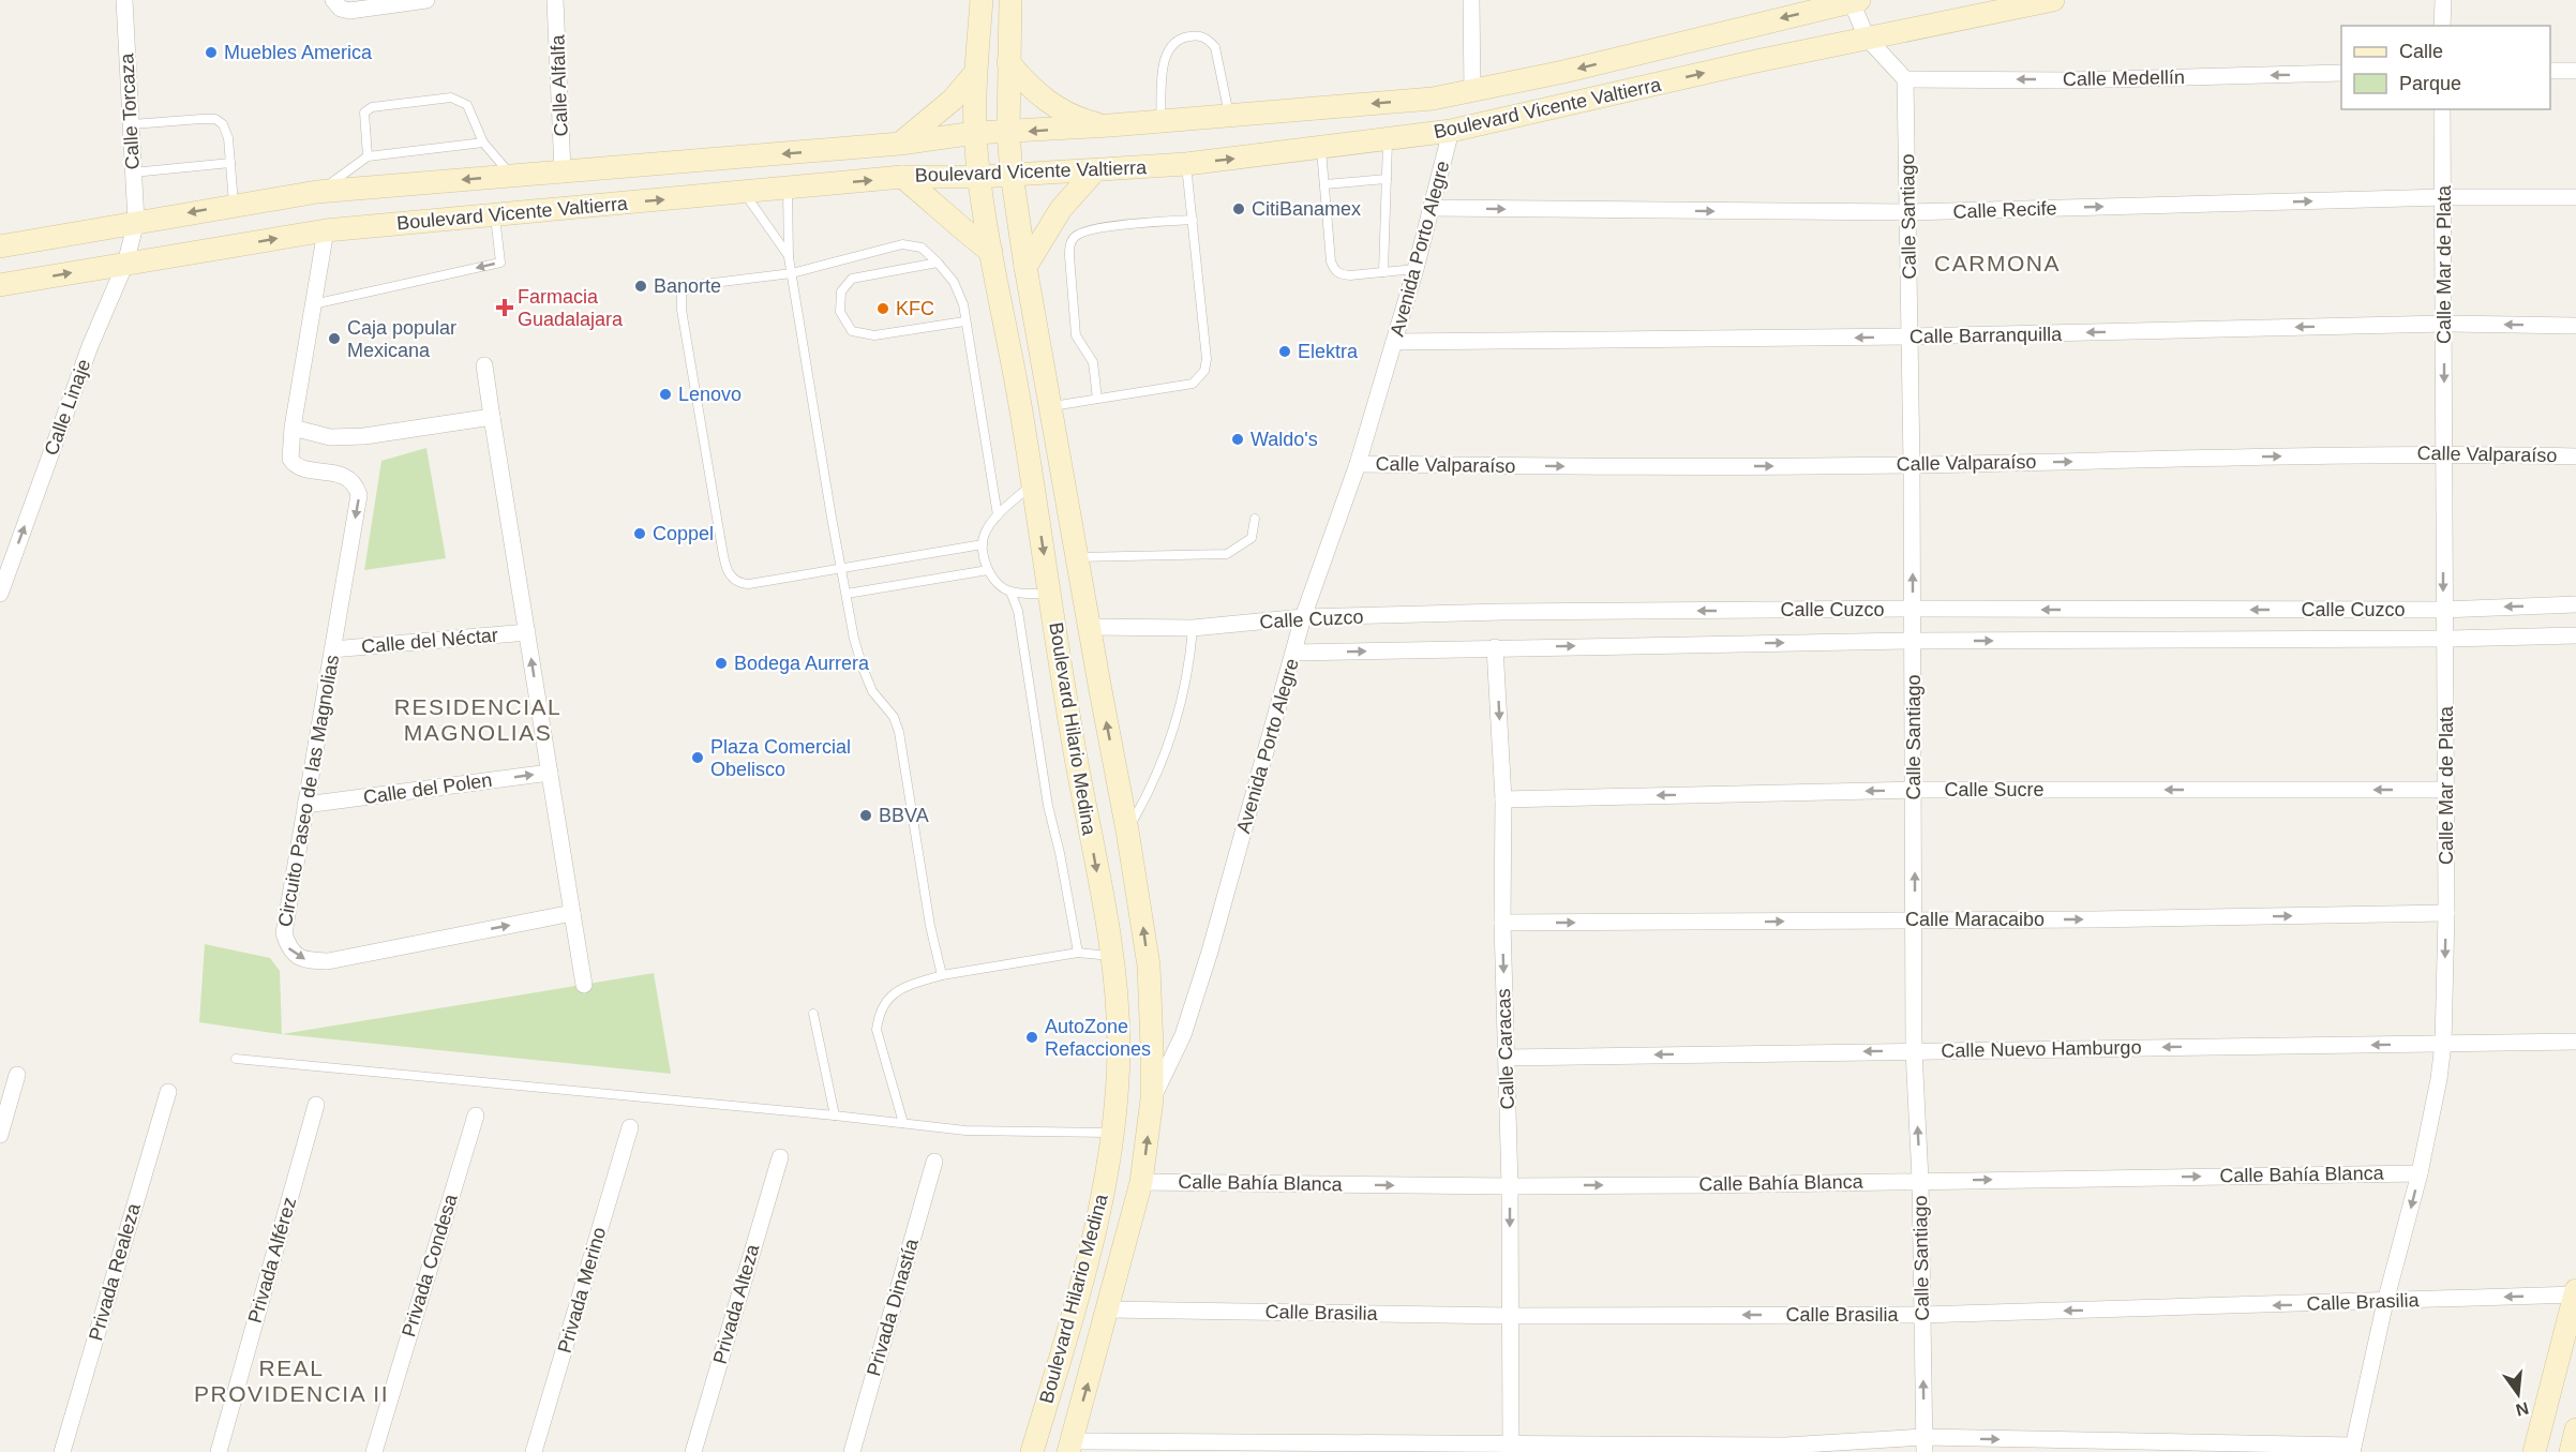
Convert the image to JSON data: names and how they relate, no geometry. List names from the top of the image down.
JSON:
{
  "streets": {
    "main road": ["Boulevard Vicente Valtierra", "Boulevard Hilario Medina"],
    "street": [
      "Calle Medellín",
      "Calle Alfalfa",
      "Calle Torcaza",
      "Calle Recife",
      "Calle Santiago",
      "Avenida Porto Alegre",
      "Calle Mar de Plata",
      "Calle Barranquilla",
      "Calle Linaje",
      "Calle Valparaíso",
      "Calle Cuzco",
      "Calle del Néctar",
      "Calle del Polen",
      "Calle Sucre",
      "Circuito Paseo de las Magnolias",
      "Calle Maracaibo",
      "Calle Caracas",
      "Calle Nuevo Hamburgo",
      "Calle Bahía Blanca",
      "Privada Alférez",
      "Privada Condesa",
      "Privada Realeza",
      "Privada Merino",
      "Calle Brasilia",
      "Privada Alteza",
      "Privada Dinastía"
    ]
  },
  "crossings": [
    ["Calle Medellín", "Calle Santiago"],
    ["Calle Alfalfa", "Boulevard Vicente Valtierra"],
    ["Boulevard Vicente Valtierra", "Calle Torcaza"],
    ["Boulevard Vicente Valtierra", "Avenida Porto Alegre"],
    ["Boulevard Vicente Valtierra", "Calle Linaje"],
    ["Boulevard Vicente Valtierra", "Boulevard Hilario Medina"],
    ["Boulevard Vicente Valtierra", "Circuito Paseo de las Magnolias"],
    ["Calle Torcaza", "Calle Linaje"],
    ["Calle Recife", "Calle Santiago"],
    ["Calle Recife", "Avenida Porto Alegre"],
    ["Calle Recife", "Calle Mar de Plata"],
    ["Calle Santiago", "Calle Barranquilla"],
    ["Calle Santiago", "Calle Valparaíso"],
    ["Calle Santiago", "Calle Cuzco"],
    ["Calle Santiago", "Calle Sucre"],
    ["Calle Santiago", "Calle Maracaibo"],
    ["Calle Santiago", "Calle Nuevo Hamburgo"],
    ["Calle Santiago", "Calle Bahía Blanca"],
    ["Calle Santiago", "Calle Brasilia"],
    ["Avenida Porto Alegre", "Calle Barranquilla"],
    ["Avenida Porto Alegre", "Calle Valparaíso"],
    ["Avenida Porto Alegre", "Calle Cuzco"],
    ["Avenida Porto Alegre", "Boulevard Hilario Medina"],
    ["Calle Mar de Plata", "Calle Barranquilla"],
    ["Calle Mar de Plata", "Calle Valparaíso"],
    ["Calle Mar de Plata", "Calle Cuzco"],
    ["Calle Mar de Plata", "Calle Sucre"],
    ["Calle Mar de Plata", "Calle Maracaibo"],
    ["Calle Mar de Plata", "Calle Nuevo Hamburgo"],
    ["Calle Mar de Plata", "Calle Bahía Blanca"],
    ["Calle Mar de Plata", "Calle Brasilia"],
    ["Calle Cuzco", "Boulevard Hilario Medina"],
    ["Calle Cuzco", "Calle Caracas"],
    ["Calle del Néctar", "Circuito Paseo de las Magnolias"],
    ["Boulevard Hilario Medina", "Calle Bahía Blanca"],
    ["Boulevard Hilario Medina", "Calle Brasilia"],
    ["Calle del Polen", "Circuito Paseo de las Magnolias"],
    ["Calle Sucre", "Calle Caracas"],
    ["Calle Maracaibo", "Calle Caracas"],
    ["Calle Caracas", "Calle Nuevo Hamburgo"],
    ["Calle Caracas", "Calle Bahía Blanca"],
    ["Calle Caracas", "Calle Brasilia"]
  ],
  "one_way": [
    "Calle Medellín",
    "Calle Recife",
    "Calle Santiago",
    "Calle Mar de Plata",
    "Calle Barranquilla",
    "Calle Linaje",
    "Calle Valparaíso",
    "Calle del Polen",
    "Calle Sucre",
    "Calle Maracaibo",
    "Calle Caracas",
    "Calle Nuevo Hamburgo",
    "Calle Bahía Blanca"
  ],
  "districts": ["CARMONA", "RESIDENCIAL MAGNOLIAS", "REAL PROVIDENCIA II"],
  "places": {
    "other": [
      "Muebles America",
      "CitiBanamex",
      "Banorte",
      "KFC",
      "Caja popular Mexicana",
      "Elektra",
      "Lenovo",
      "Waldo's",
      "Coppel",
      "Bodega Aurrera",
      "Plaza Comercial Obelisco",
      "BBVA",
      "AutoZone Refacciones"
    ],
    "health": ["Farmacia Guadalajara"]
  },
  "legend": ["Calle", "Parque"],
  "north": "bottom"
}
